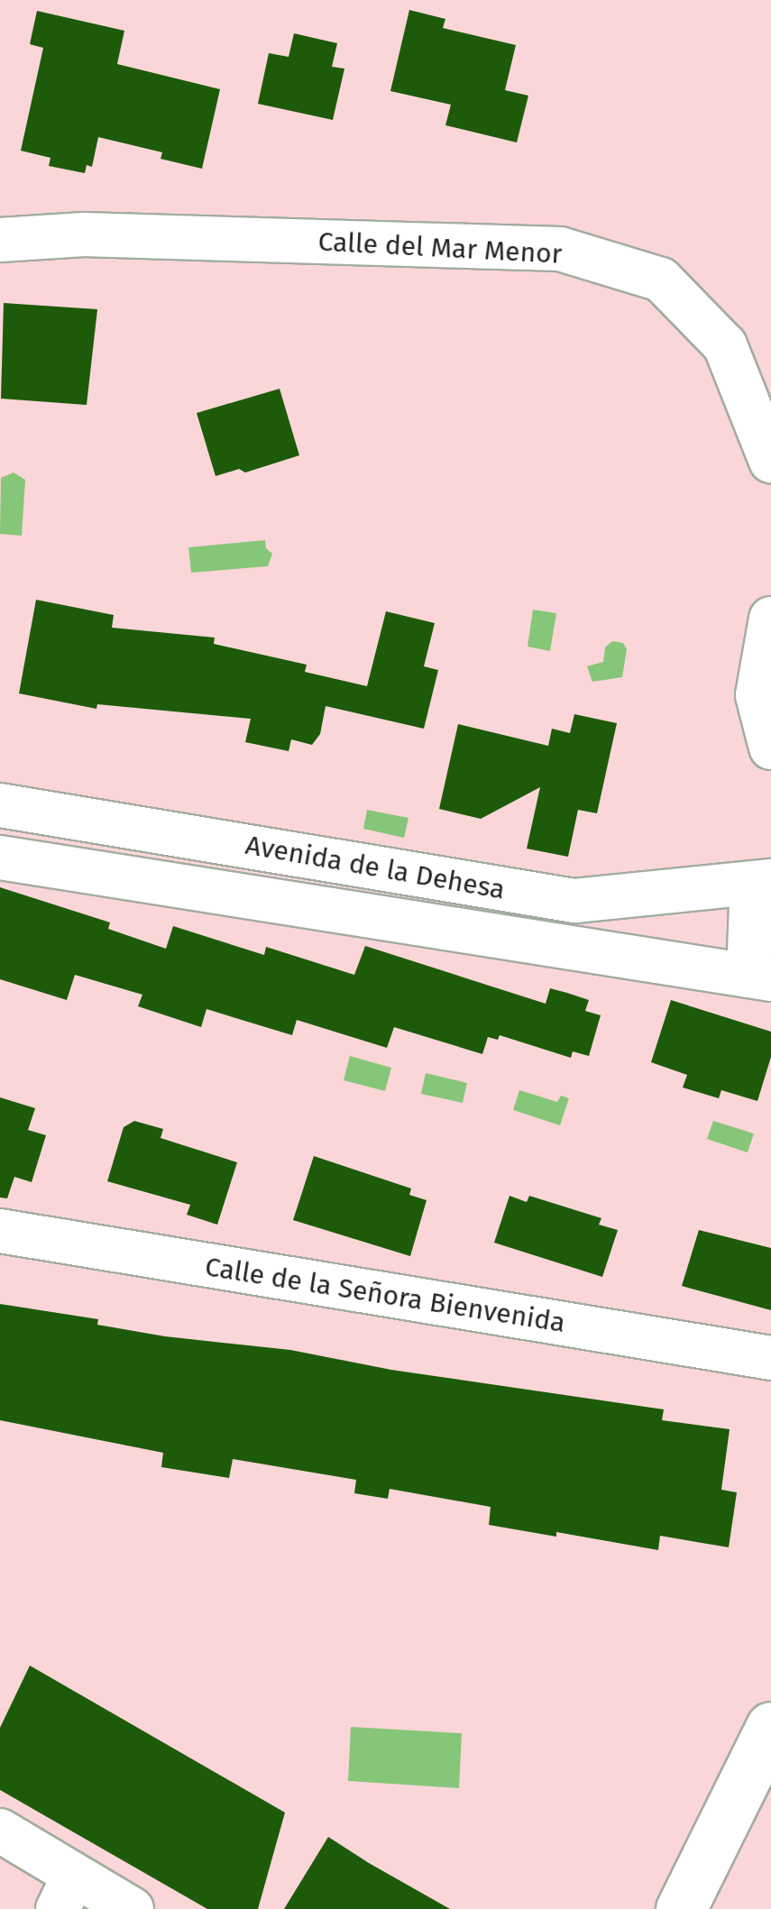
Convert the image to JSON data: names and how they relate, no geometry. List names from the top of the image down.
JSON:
{
  "streets": {
    "street": ["Calle del Mar Menor", "Avenida de la Dehesa", "Calle de la Señora Bienvenida"]
  }
}
